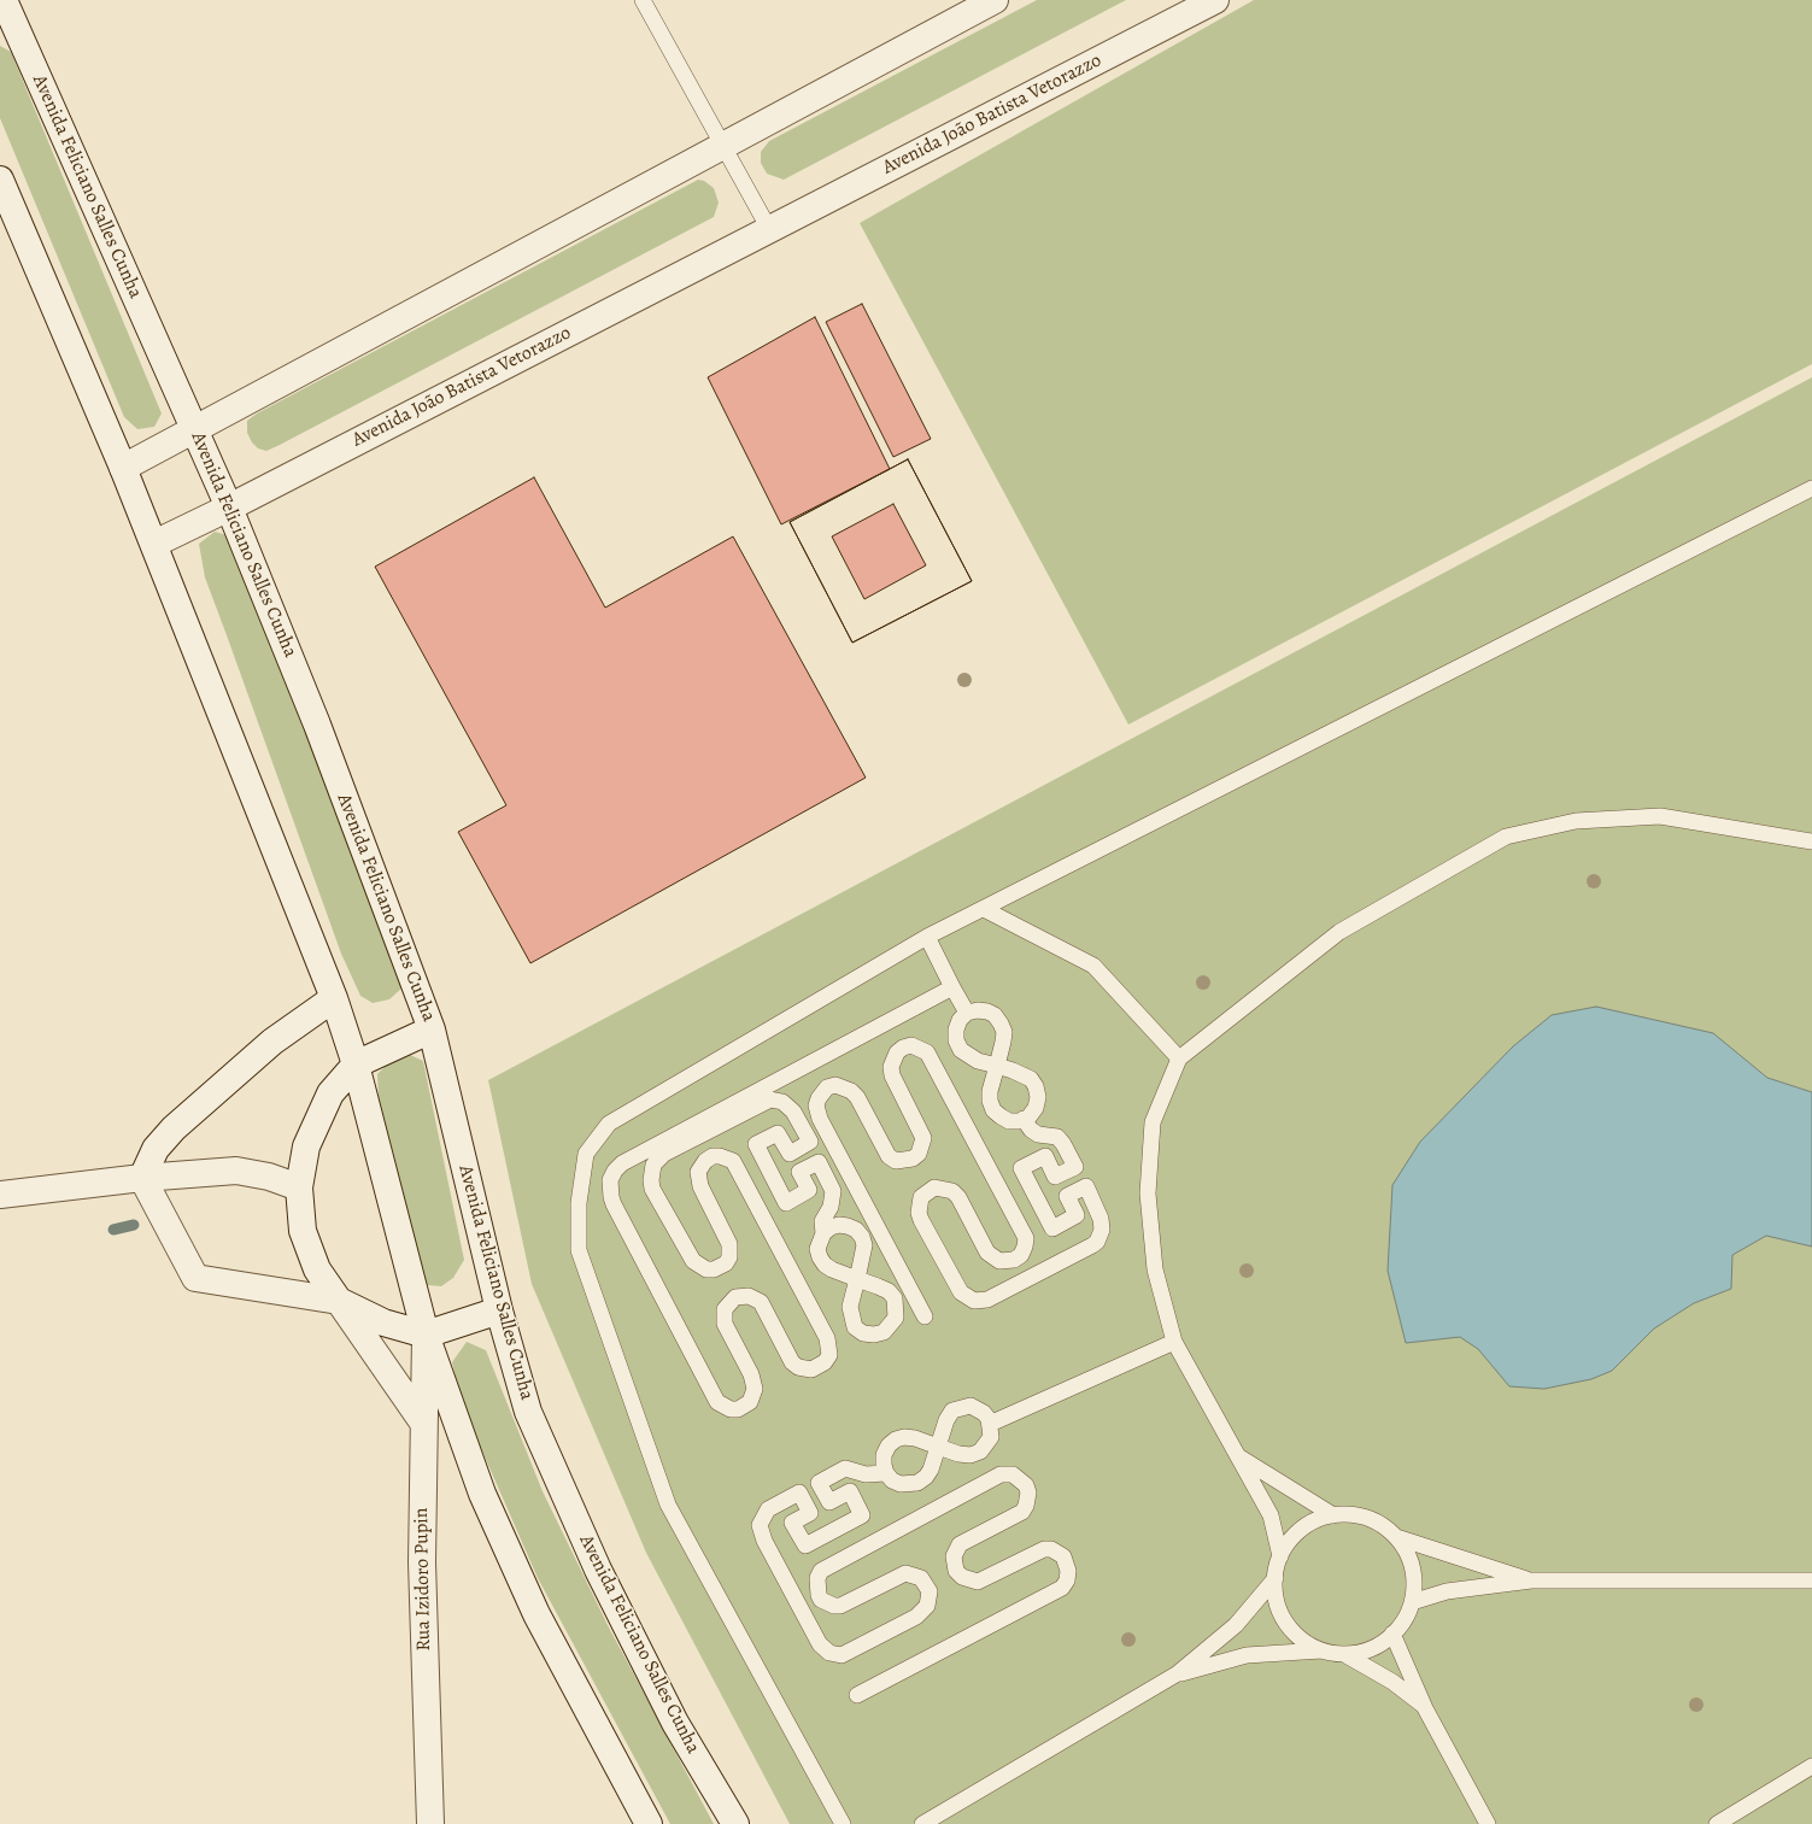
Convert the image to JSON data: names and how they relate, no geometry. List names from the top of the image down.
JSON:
{
  "streets": {
    "main road": ["Avenida João Batista Vetorazzo", "Avenida Feliciano Salles Cunha", "Rua Izidoro Pupin"]
  },
  "crossings": [
    ["Avenida João Batista Vetorazzo", "Avenida Feliciano Salles Cunha"]
  ]
}
